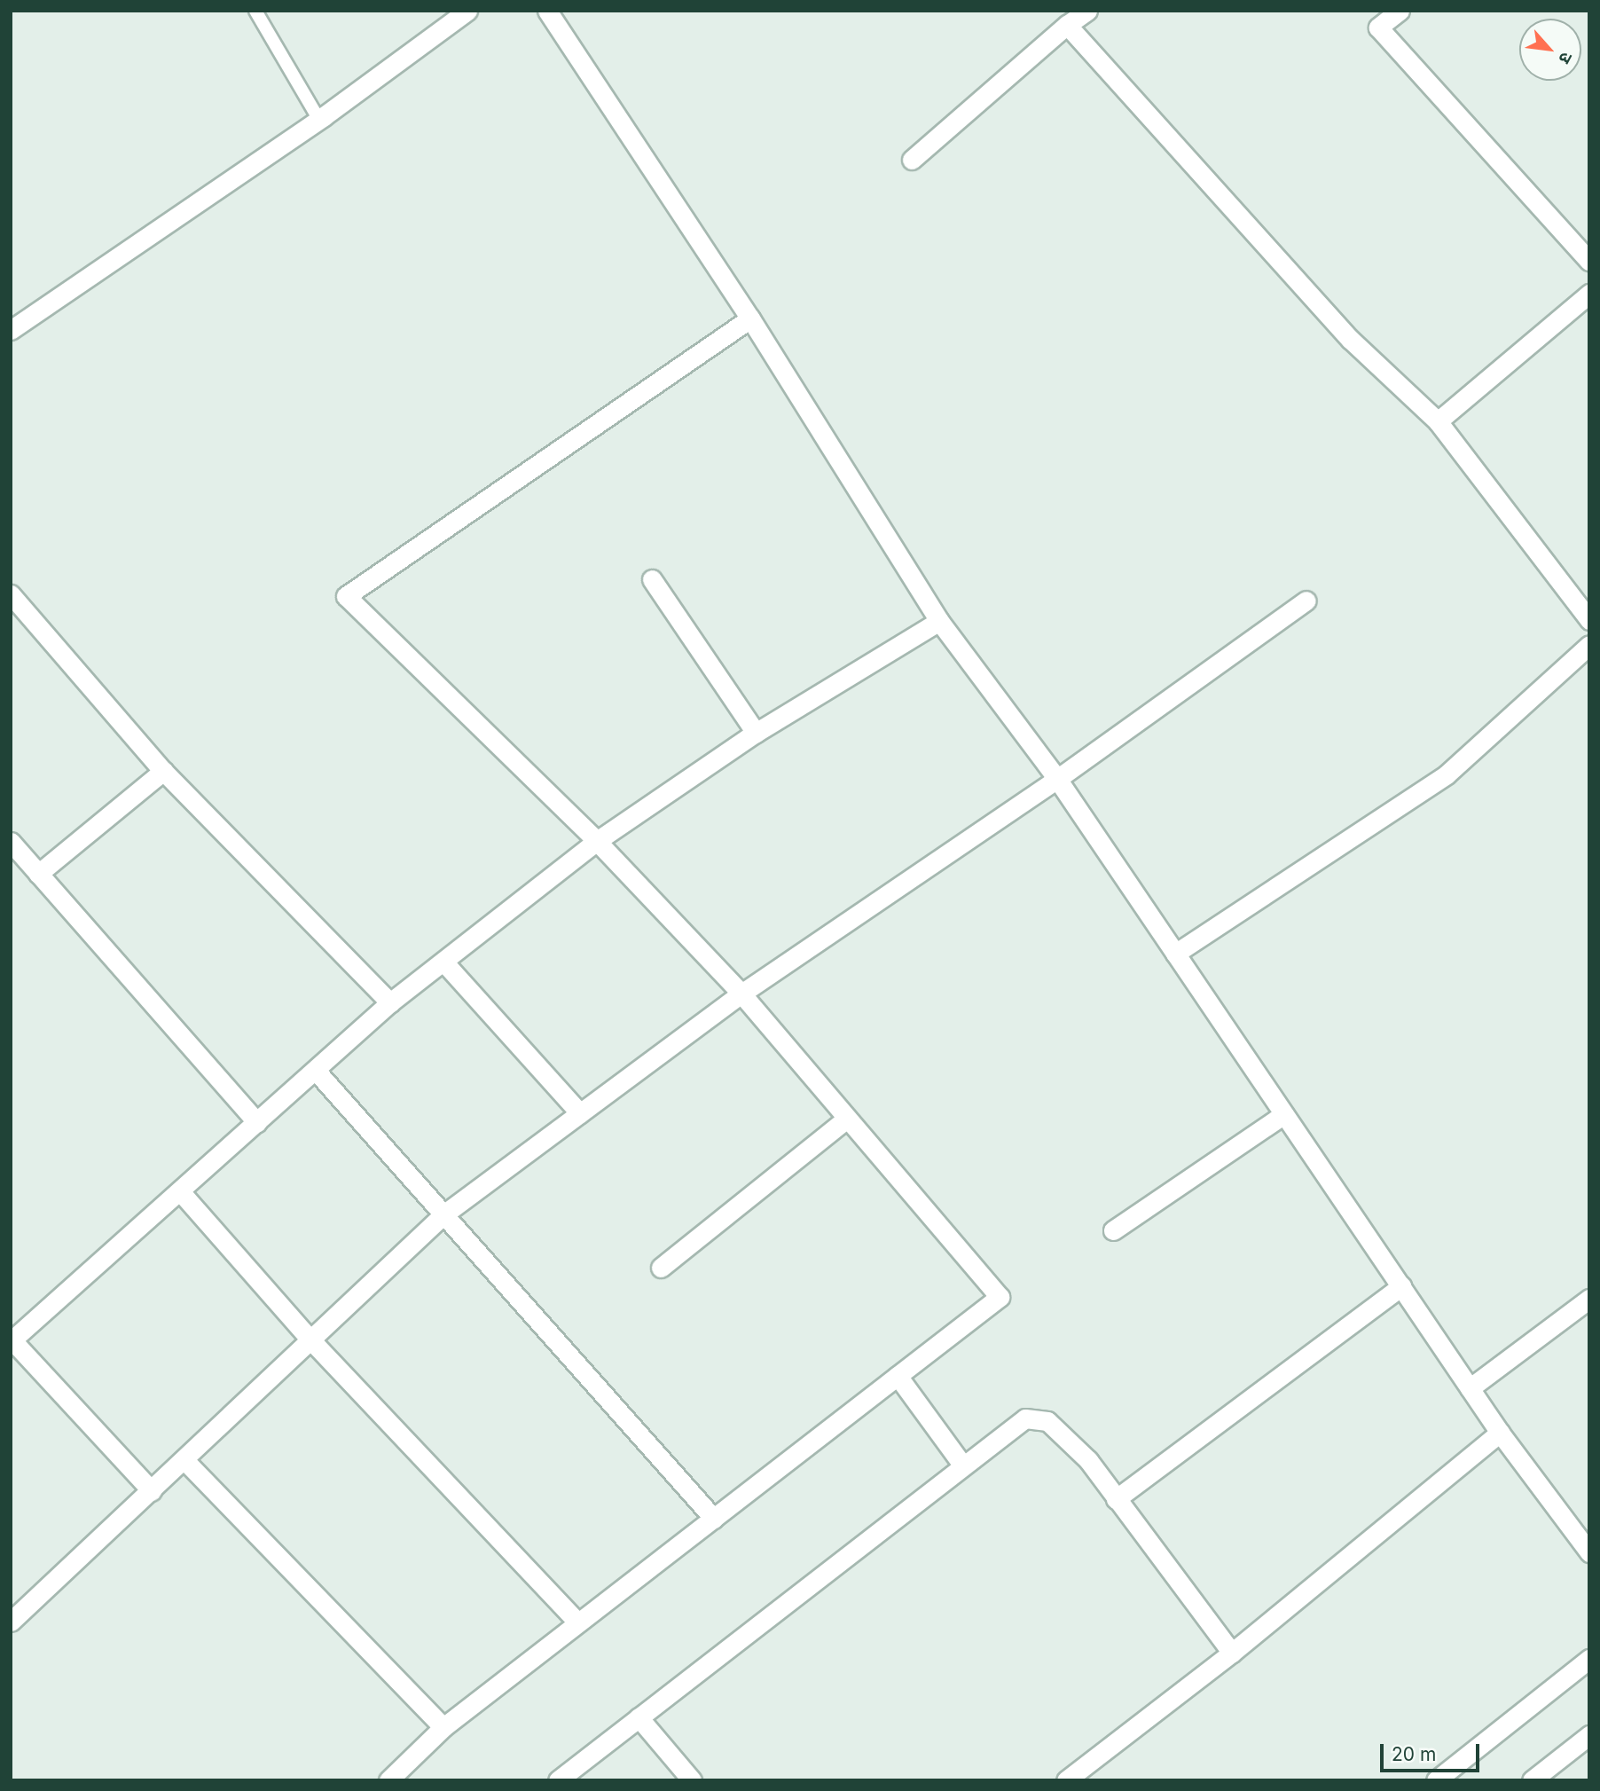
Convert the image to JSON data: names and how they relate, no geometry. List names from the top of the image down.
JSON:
{
  "scale_bar": "20 m",
  "north": "bottom right"
}
